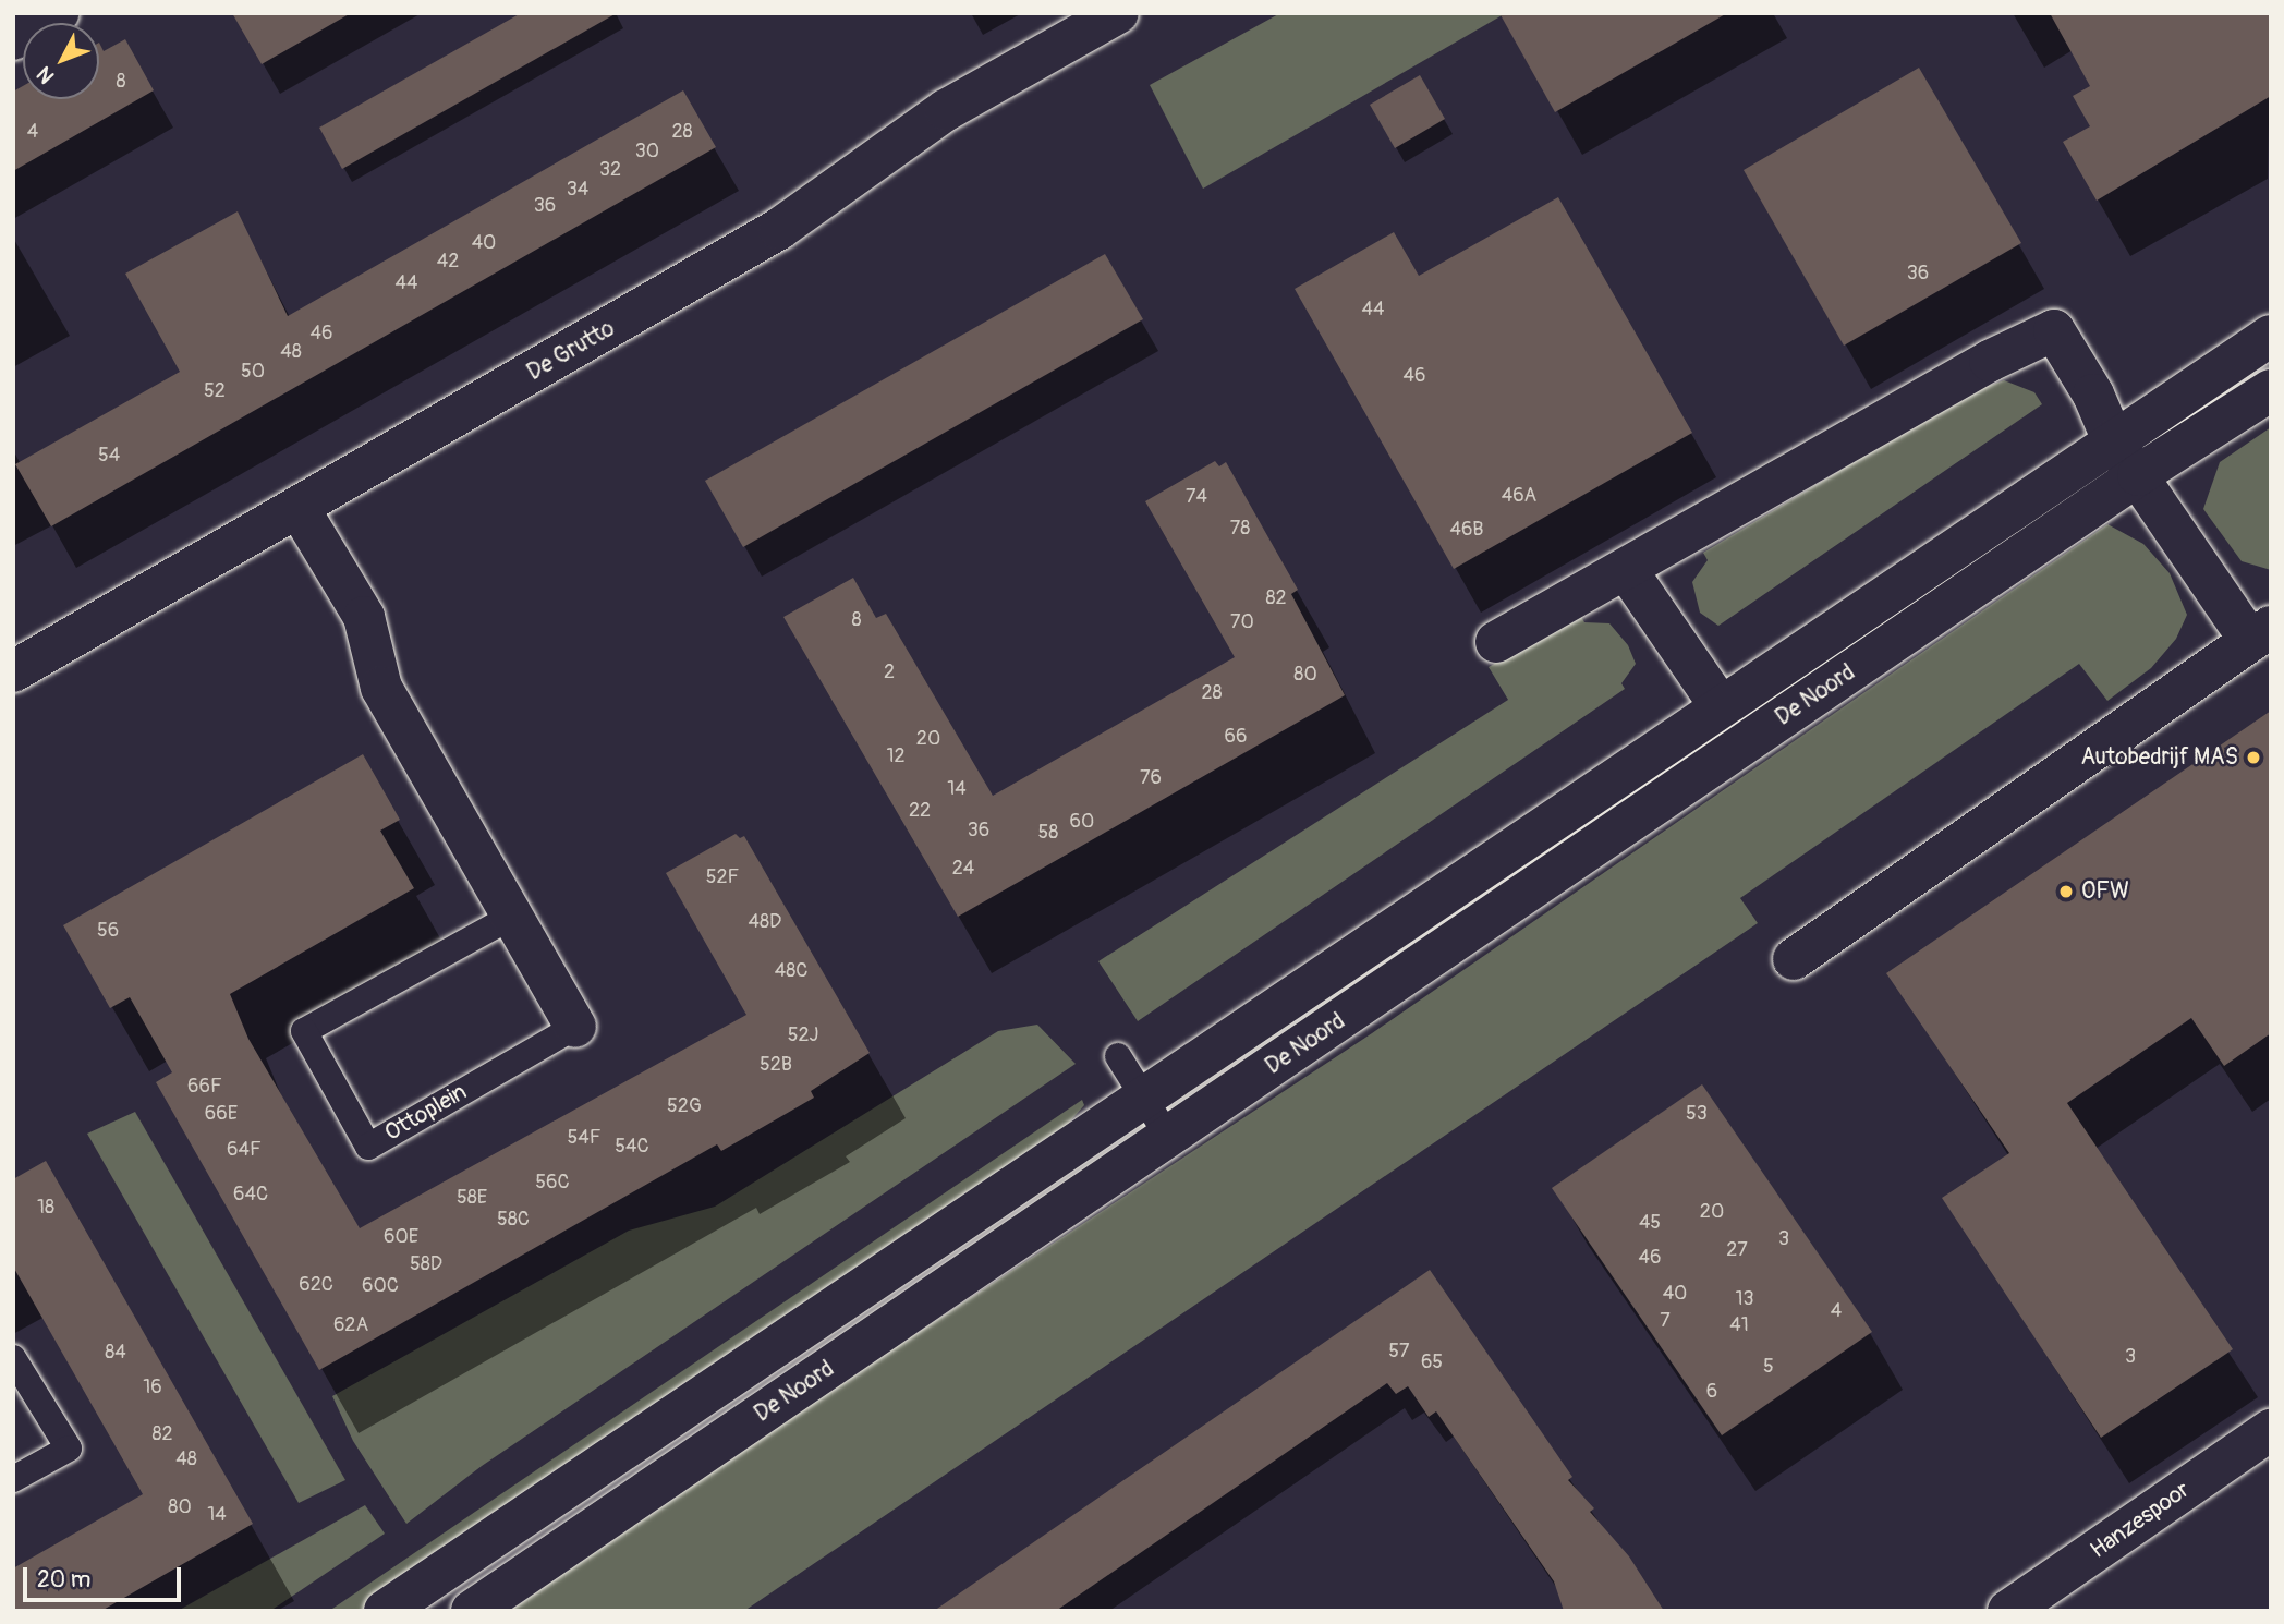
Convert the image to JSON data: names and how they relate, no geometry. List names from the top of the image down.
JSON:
{
  "streets": {
    "main road": [
      "De Grutto",
      "De Noord",
      "Ottoplein",
      "Hanzespoor"
    ]
  },
  "crossings": [
    ["De Grutto", "Ottoplein"]
  ],
  "places": ["Autobedrijf MAS", "OFW"],
  "house_numbers": [
    "8",
    "4",
    "28",
    "30",
    "32",
    "34",
    "36",
    "40",
    "42",
    "36",
    "44",
    "44",
    "46",
    "48",
    "50",
    "46",
    "52",
    "54",
    "46A",
    "74",
    "78",
    "46B",
    "82",
    "8",
    "70",
    "2",
    "80",
    "28",
    "66",
    "20",
    "12",
    "76",
    "14",
    "22",
    "60",
    "36",
    "58",
    "24",
    "52F",
    "48D",
    "56",
    "48C",
    "52J",
    "52B",
    "66F",
    "52G",
    "66E",
    "53",
    "54F",
    "54C",
    "64F",
    "56C",
    "64C",
    "58E",
    "18",
    "20",
    "58C",
    "45",
    "60E",
    "3",
    "27",
    "46",
    "58D",
    "62C",
    "60C",
    "40",
    "13",
    "4",
    "7",
    "62A",
    "41",
    "57",
    "84",
    "3",
    "65",
    "5",
    "16",
    "6",
    "82",
    "48",
    "80",
    "14"
  ],
  "scale_bar": "20 m",
  "north": "bottom left"
}
